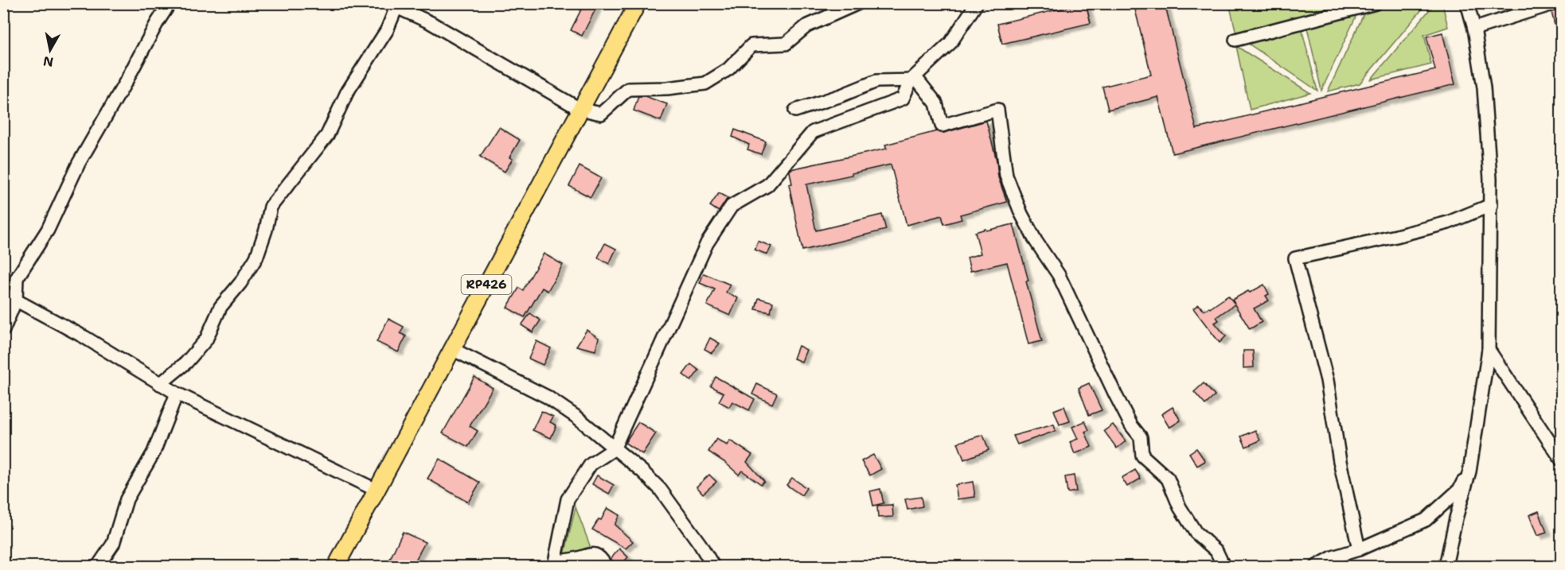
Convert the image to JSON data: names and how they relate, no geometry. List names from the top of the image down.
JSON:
{
  "streets": {
    "main road": ["RP426"]
  },
  "north": "bottom"
}
